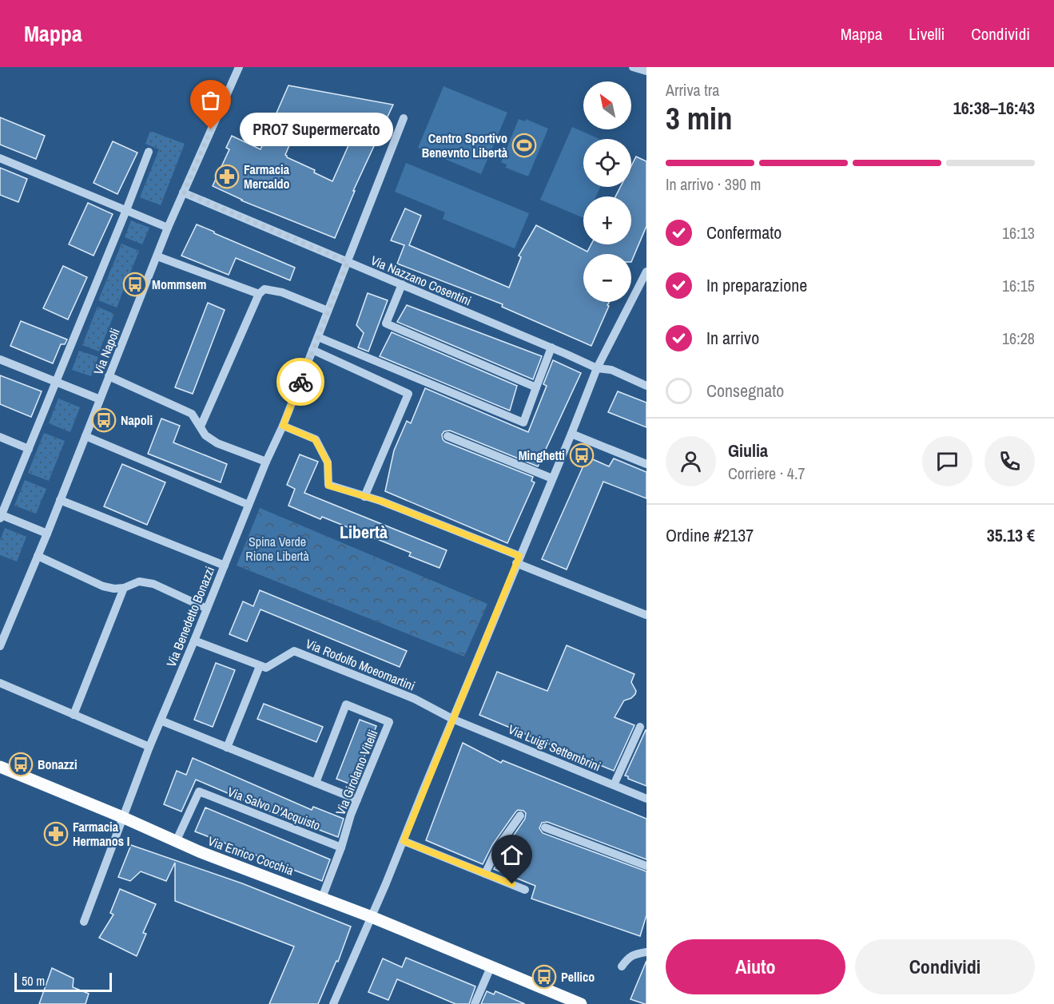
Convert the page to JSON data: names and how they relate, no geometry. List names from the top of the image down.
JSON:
{
  "streets": {
    "main road": ["Via Enrico Cocchia"],
    "street": [
      "Via Nazzano Cosentini",
      "Via Napoli",
      "Via Benedetto Bonazzi",
      "Via Rodolfo Moeomartini",
      "Via Luigi Settembrini",
      "Via Girolamo Vitelli",
      "Via Salvo D'Acquisto"
    ]
  },
  "crossings": [
    ["Via Nazzano Cosentini", "Via Napoli"],
    ["Via Nazzano Cosentini", "Via Benedetto Bonazzi"],
    ["Via Benedetto Bonazzi", "Via Enrico Cocchia"],
    ["Via Rodolfo Moeomartini", "Via Luigi Settembrini"],
    ["Via Girolamo Vitelli", "Via Salvo D'Acquisto"],
    ["Via Salvo D'Acquisto", "Via Enrico Cocchia"]
  ],
  "districts": ["Libertà"],
  "parks": ["Spina Verde Rione Libertà"],
  "places": {
    "other": ["PRO7 Supermercato"],
    "sports": ["Centro Sportivo Benevnto Libertà"],
    "pharmacy": ["Farmacia Mercaldo", "Farmacia Hermanos I"],
    "bus stop": [
      "Mommsem",
      "Napoli",
      "Minghetti",
      "Bonazzi",
      "Pellico"
    ]
  },
  "scale_bar": "50 m",
  "north": "top left",
  "page": {
    "header": "Mappa",
    "nav": ["Mappa", "Livelli", "Condividi"],
    "heading": ["3 min", "Arriva tra", "16:38–16:43"],
    "panel": [
      "Giulia",
      "Corriere · 4.7",
      "Ordine #2137",
      "35.13 €"
    ],
    "map_buttons": ["+", "−"],
    "bubble": "PRO7 Supermercato",
    "bar": "In arrivo · 390 m",
    "list": [
      ["Confermato", "16:13"],
      ["In preparazione", "16:15"],
      ["In arrivo", "16:28"],
      "Consegnato"
    ],
    "buttons": ["Aiuto", "Condividi"],
    "scale": "50 m"
  }
}
